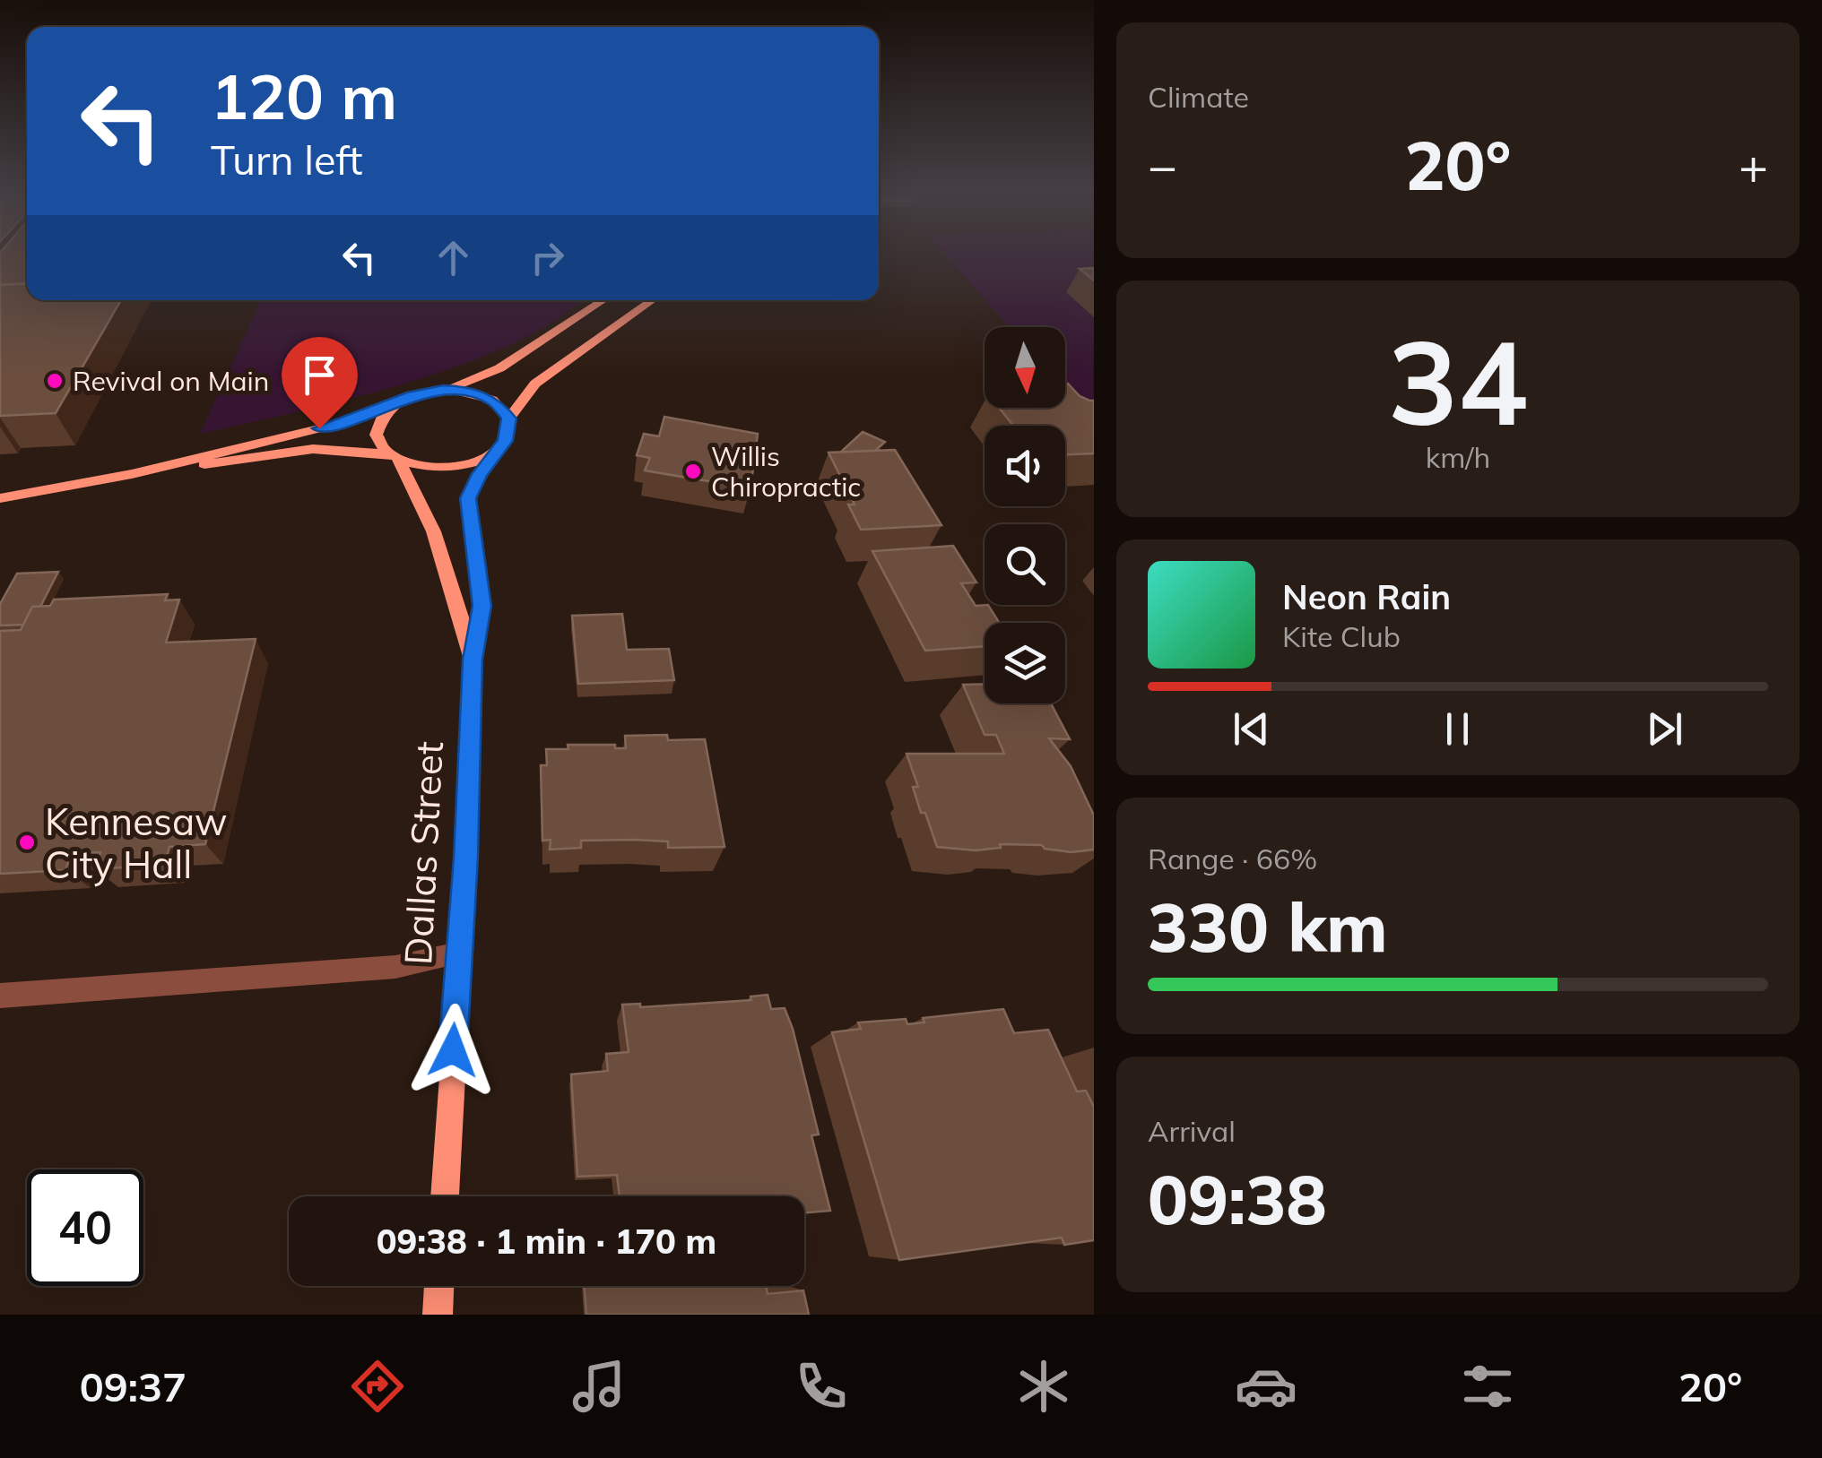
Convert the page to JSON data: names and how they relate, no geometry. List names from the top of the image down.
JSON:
{
  "streets": {
    "main road": ["Dallas Street"]
  },
  "places": ["Revival on Main", "Willis Chiropractic", "Kennesaw City Hall"],
  "north": "bottom",
  "page": {
    "tile": [
      "Climate",
      ["34", "km/h"],
      ["Range · 66%", "330 km"],
      ["Arrival", "09:38"]
    ],
    "turn": ["120 m", "Turn left"],
    "heat": ["−", "20°", "+"],
    "song": ["Neon Rain", "Kite Club"],
    "limit": "40",
    "trip": "09:38 · 1 min · 170 m",
    "tabs": ["09:37", "20°"]
  }
}
